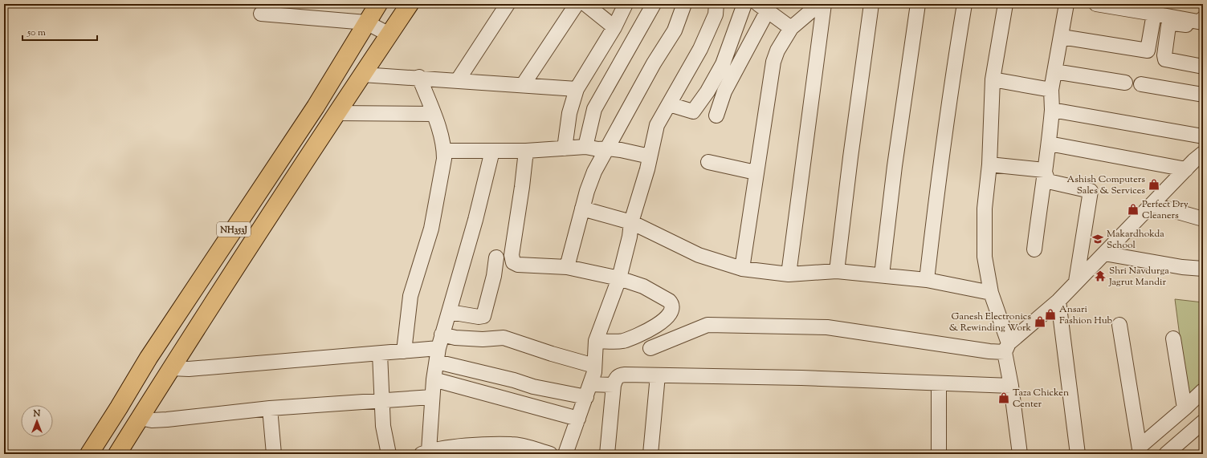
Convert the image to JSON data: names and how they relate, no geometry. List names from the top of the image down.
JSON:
{
  "streets": {
    "highway": ["NH353J"]
  },
  "places": {
    "shop": [
      "Ashish Computers Sales & Services",
      "Perfect Dry Cleaners",
      "Ansari Fashion Hub",
      "Ganesh Electronics & Rewinding Work",
      "Taza Chicken Center"
    ],
    "school or university": ["Makardhokda School"],
    "temple": ["Shri Navdurga Jagrut Mandir"]
  },
  "scale_bar": "50 m",
  "north": "top"
}
